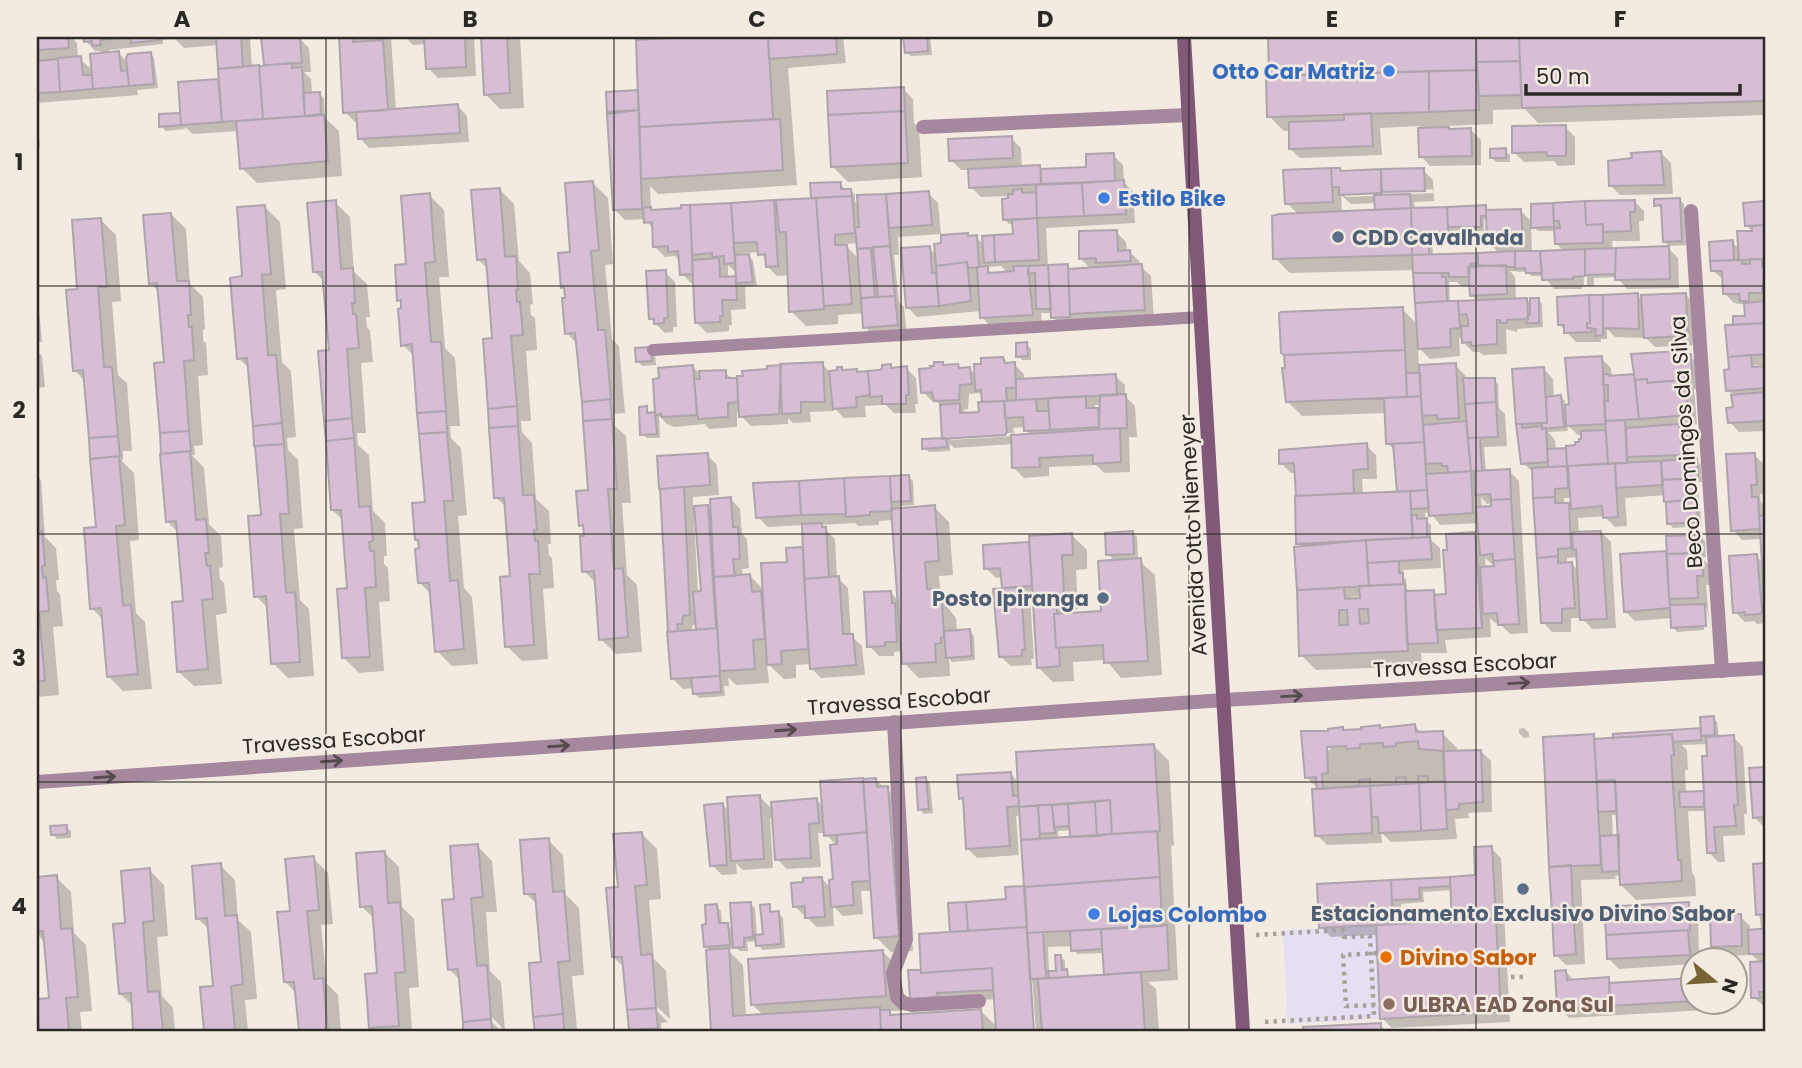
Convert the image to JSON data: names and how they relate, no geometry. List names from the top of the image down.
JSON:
{
  "streets": {
    "main road": ["Avenida Otto Niemeyer"],
    "street": ["Beco Domingos da Silva", "Travessa Escobar"]
  },
  "crossings": [
    ["Beco Domingos da Silva", "Travessa Escobar"],
    ["Avenida Otto Niemeyer", "Travessa Escobar"]
  ],
  "one_way": ["Travessa Escobar"],
  "places": [
    "Otto Car Matriz",
    "Estilo Bike",
    "CDD Cavalhada",
    "Posto Ipiranga",
    "Estacionamento Exclusivo Divino Sabor",
    "Lojas Colombo",
    "Divino Sabor",
    "ULBRA EAD Zona Sul"
  ],
  "scale_bar": "50 m",
  "north": "right",
  "grid": {
    "columns": [
      "A",
      "B",
      "C",
      "D",
      "E",
      "F"
    ],
    "rows": [
      "1",
      "2",
      "3",
      "4"
    ]
  }
}
